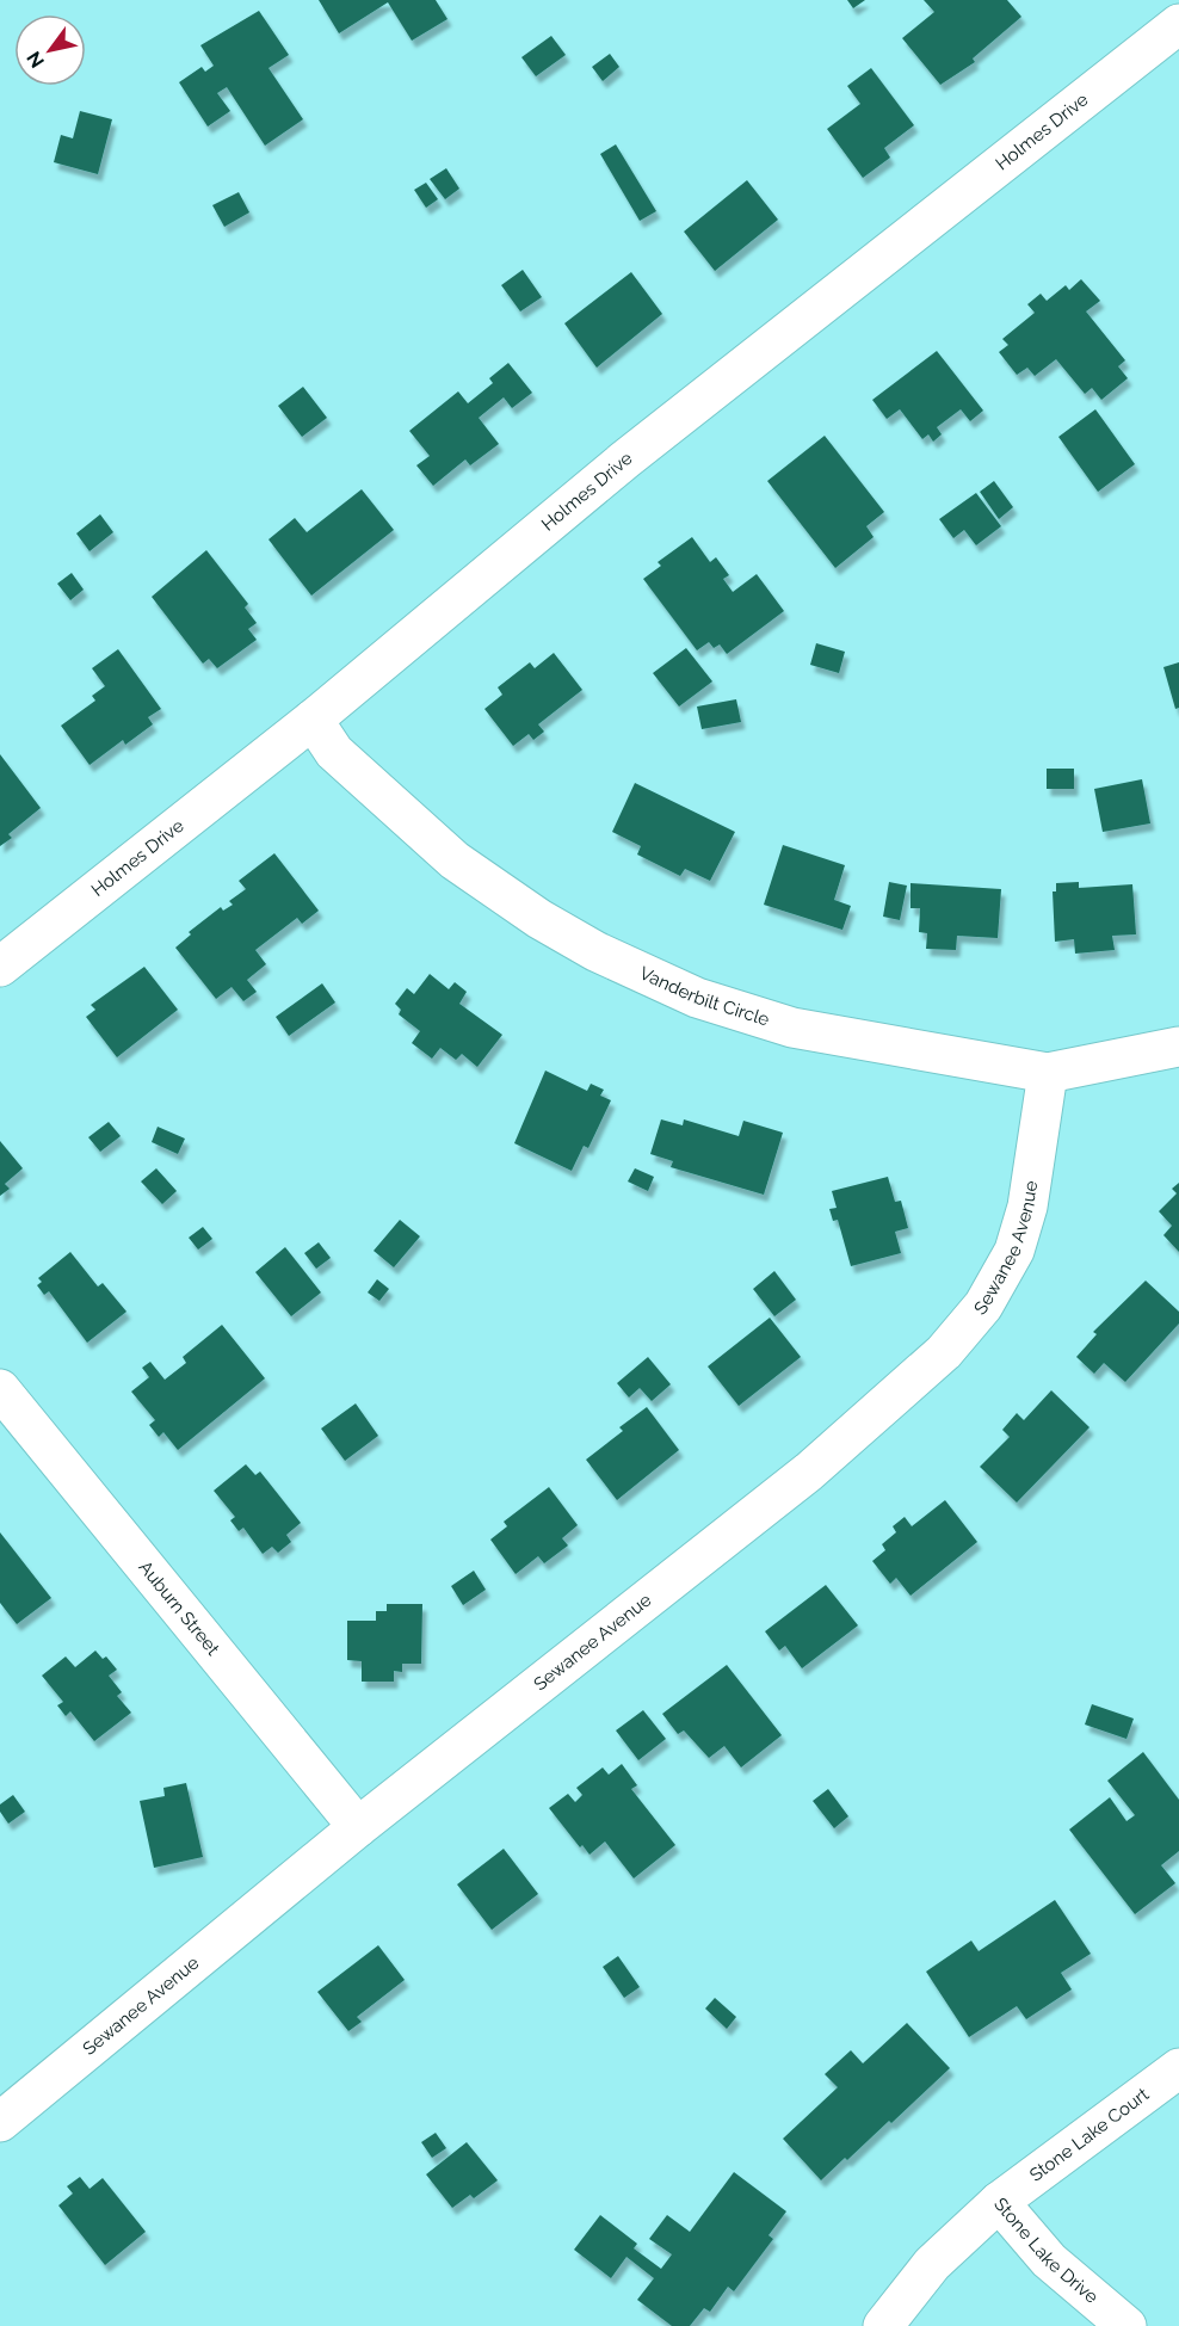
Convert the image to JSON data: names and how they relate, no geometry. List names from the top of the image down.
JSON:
{
  "streets": {
    "street": [
      "Holmes Drive",
      "Vanderbilt Circle",
      "Sewanee Avenue",
      "Auburn Street",
      "Stone Lake Court",
      "Stone Lake Drive"
    ]
  },
  "crossings": [
    ["Holmes Drive", "Vanderbilt Circle"],
    ["Vanderbilt Circle", "Sewanee Avenue"],
    ["Sewanee Avenue", "Auburn Street"],
    ["Stone Lake Court", "Stone Lake Drive"]
  ],
  "north": "bottom left"
}
